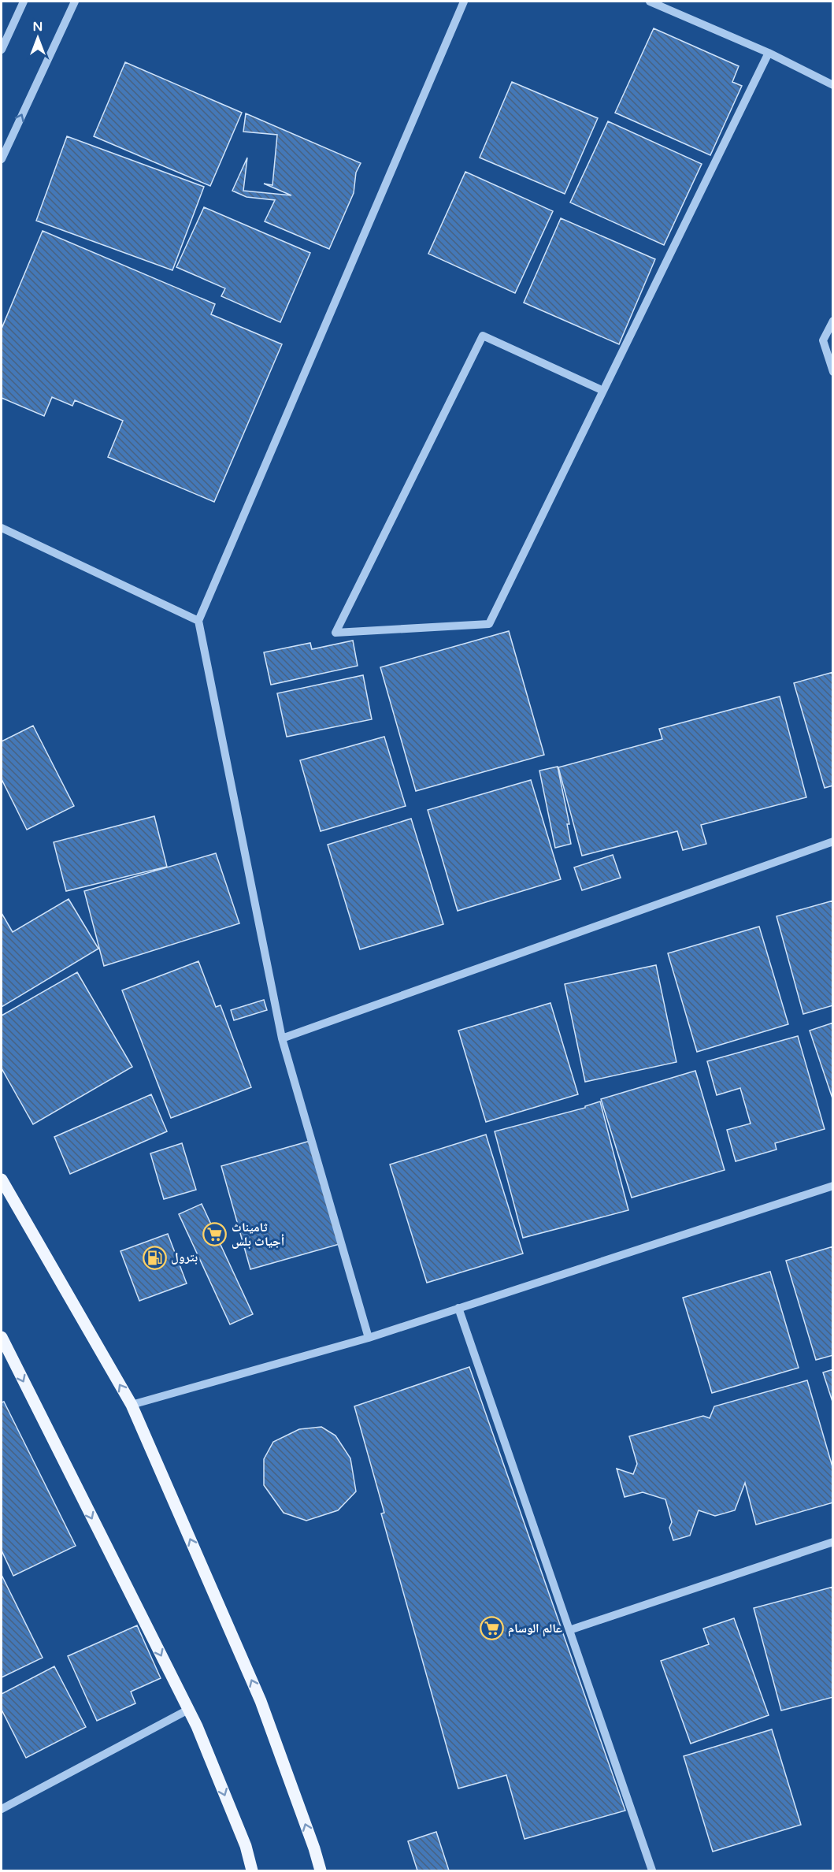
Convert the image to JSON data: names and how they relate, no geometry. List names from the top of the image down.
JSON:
{
  "places": {
    "supermarket": ["ثاميناث أجياث بلس", "عالم الوسام"],
    "fuel station": ["بترول"]
  },
  "north": "top"
}
